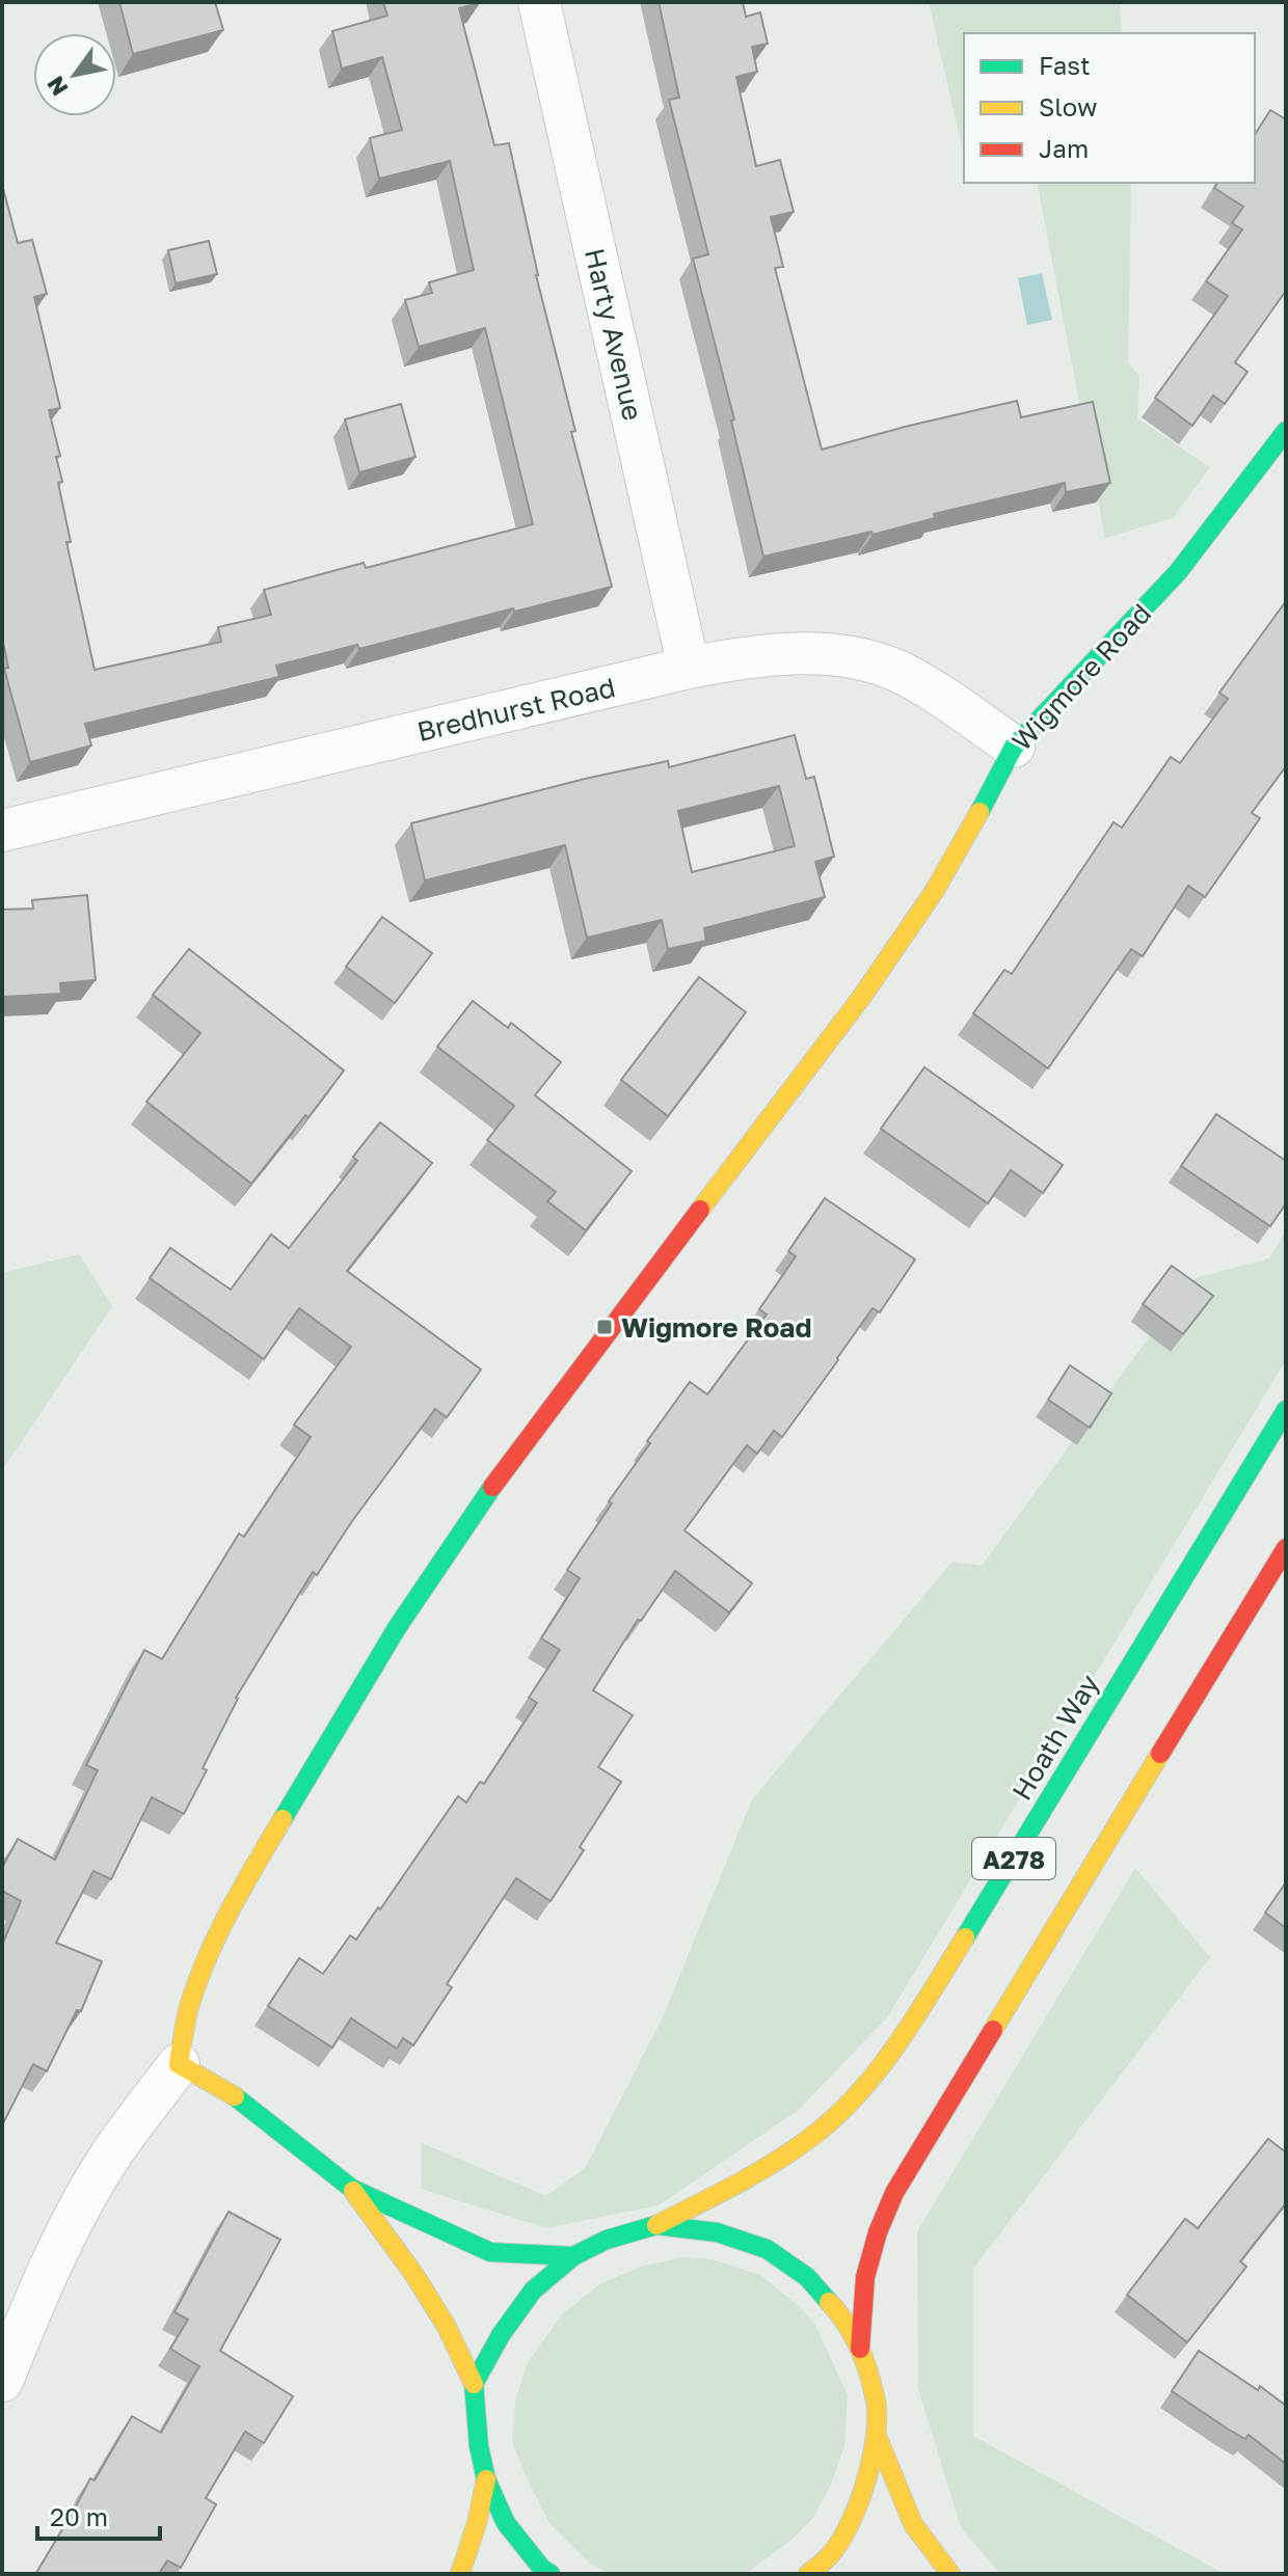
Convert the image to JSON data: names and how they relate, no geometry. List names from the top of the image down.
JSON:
{
  "streets": {
    "main road": ["Wigmore Road", "Hoath Way", "A278"],
    "street": ["Harty Avenue", "Bredhurst Road"]
  },
  "crossings": [
    ["Harty Avenue", "Bredhurst Road"],
    ["Wigmore Road", "Bredhurst Road"]
  ],
  "places": {
    "transit": ["Wigmore Road"]
  },
  "legend": ["Fast", "Slow", "Jam"],
  "scale_bar": "20 m",
  "north": "bottom left"
}
